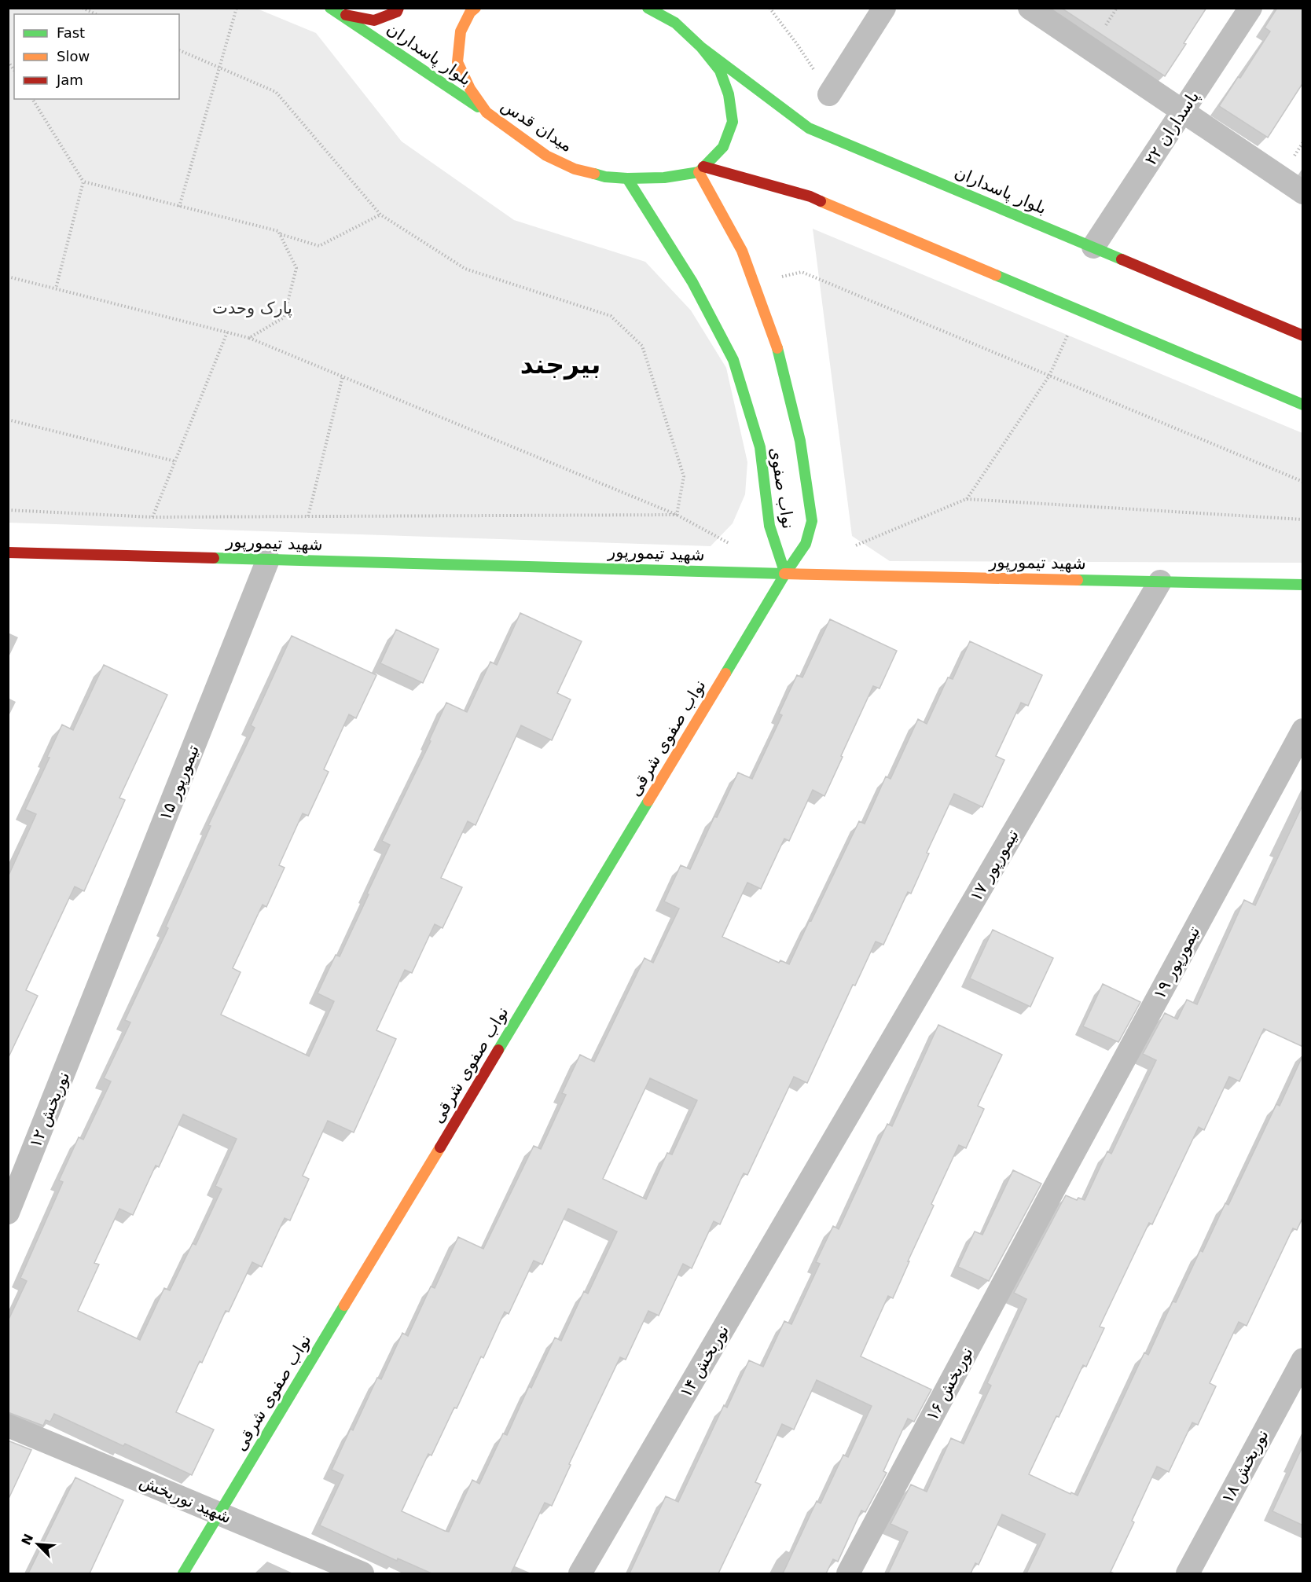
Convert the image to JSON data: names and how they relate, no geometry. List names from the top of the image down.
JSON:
{
  "streets": {
    "street": [
      "بلوار پاسداران",
      "میدان قدس",
      "پاسداران ۲۲",
      "نواب صفوی",
      "شهید تیمورپور",
      "نواب صفوی شرقی",
      "تیمورپور ۱۵",
      "تیمورپور ۱۷",
      "تیمورپور ۱۹",
      "نوربخش ۱۲",
      "نوربخش ۱۴",
      "نوربخش ۱۶",
      "نوربخش ۱۸",
      "شهید نوربخش"
    ]
  },
  "crossings": [
    ["بلوار پاسداران", "میدان قدس"],
    ["بلوار پاسداران", "پاسداران ۲۲"],
    ["میدان قدس", "نواب صفوی"],
    ["نواب صفوی", "شهید تیمورپور"],
    ["نواب صفوی", "نواب صفوی شرقی"],
    ["شهید تیمورپور", "نواب صفوی شرقی"],
    ["شهید تیمورپور", "تیمورپور ۱۵"],
    ["شهید تیمورپور", "تیمورپور ۱۷"],
    ["نواب صفوی شرقی", "شهید نوربخش"],
    ["تیمورپور ۱۵", "نوربخش ۱۲"],
    ["تیمورپور ۱۷", "نوربخش ۱۴"],
    ["تیمورپور ۱۹", "نوربخش ۱۶"]
  ],
  "districts": ["بیرجند"],
  "parks": ["پارک وحدت"],
  "legend": ["Fast", "Slow", "Jam"],
  "north": "top left"
}
